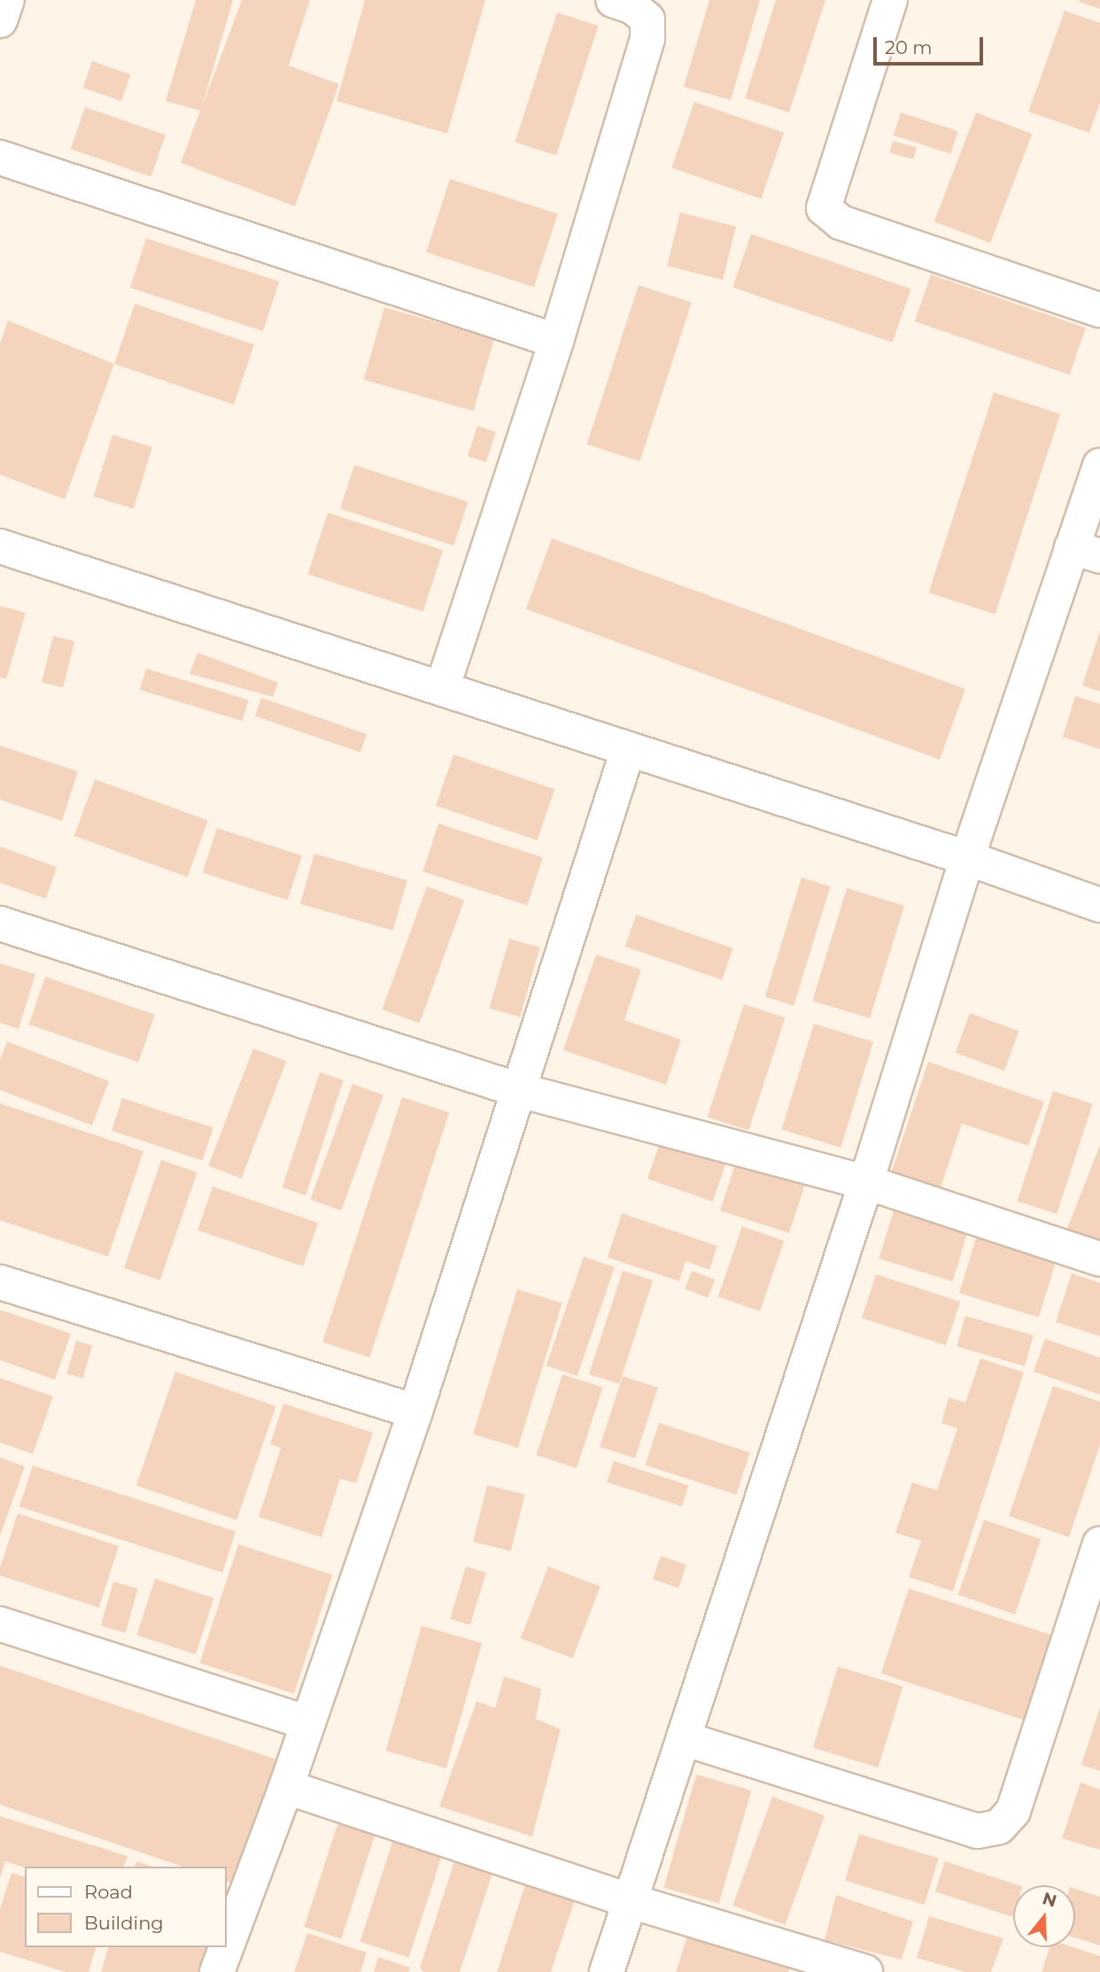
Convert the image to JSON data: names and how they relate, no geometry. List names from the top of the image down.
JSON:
{
  "legend": ["Road", "Building"],
  "scale_bar": "20 m",
  "north": "top"
}
